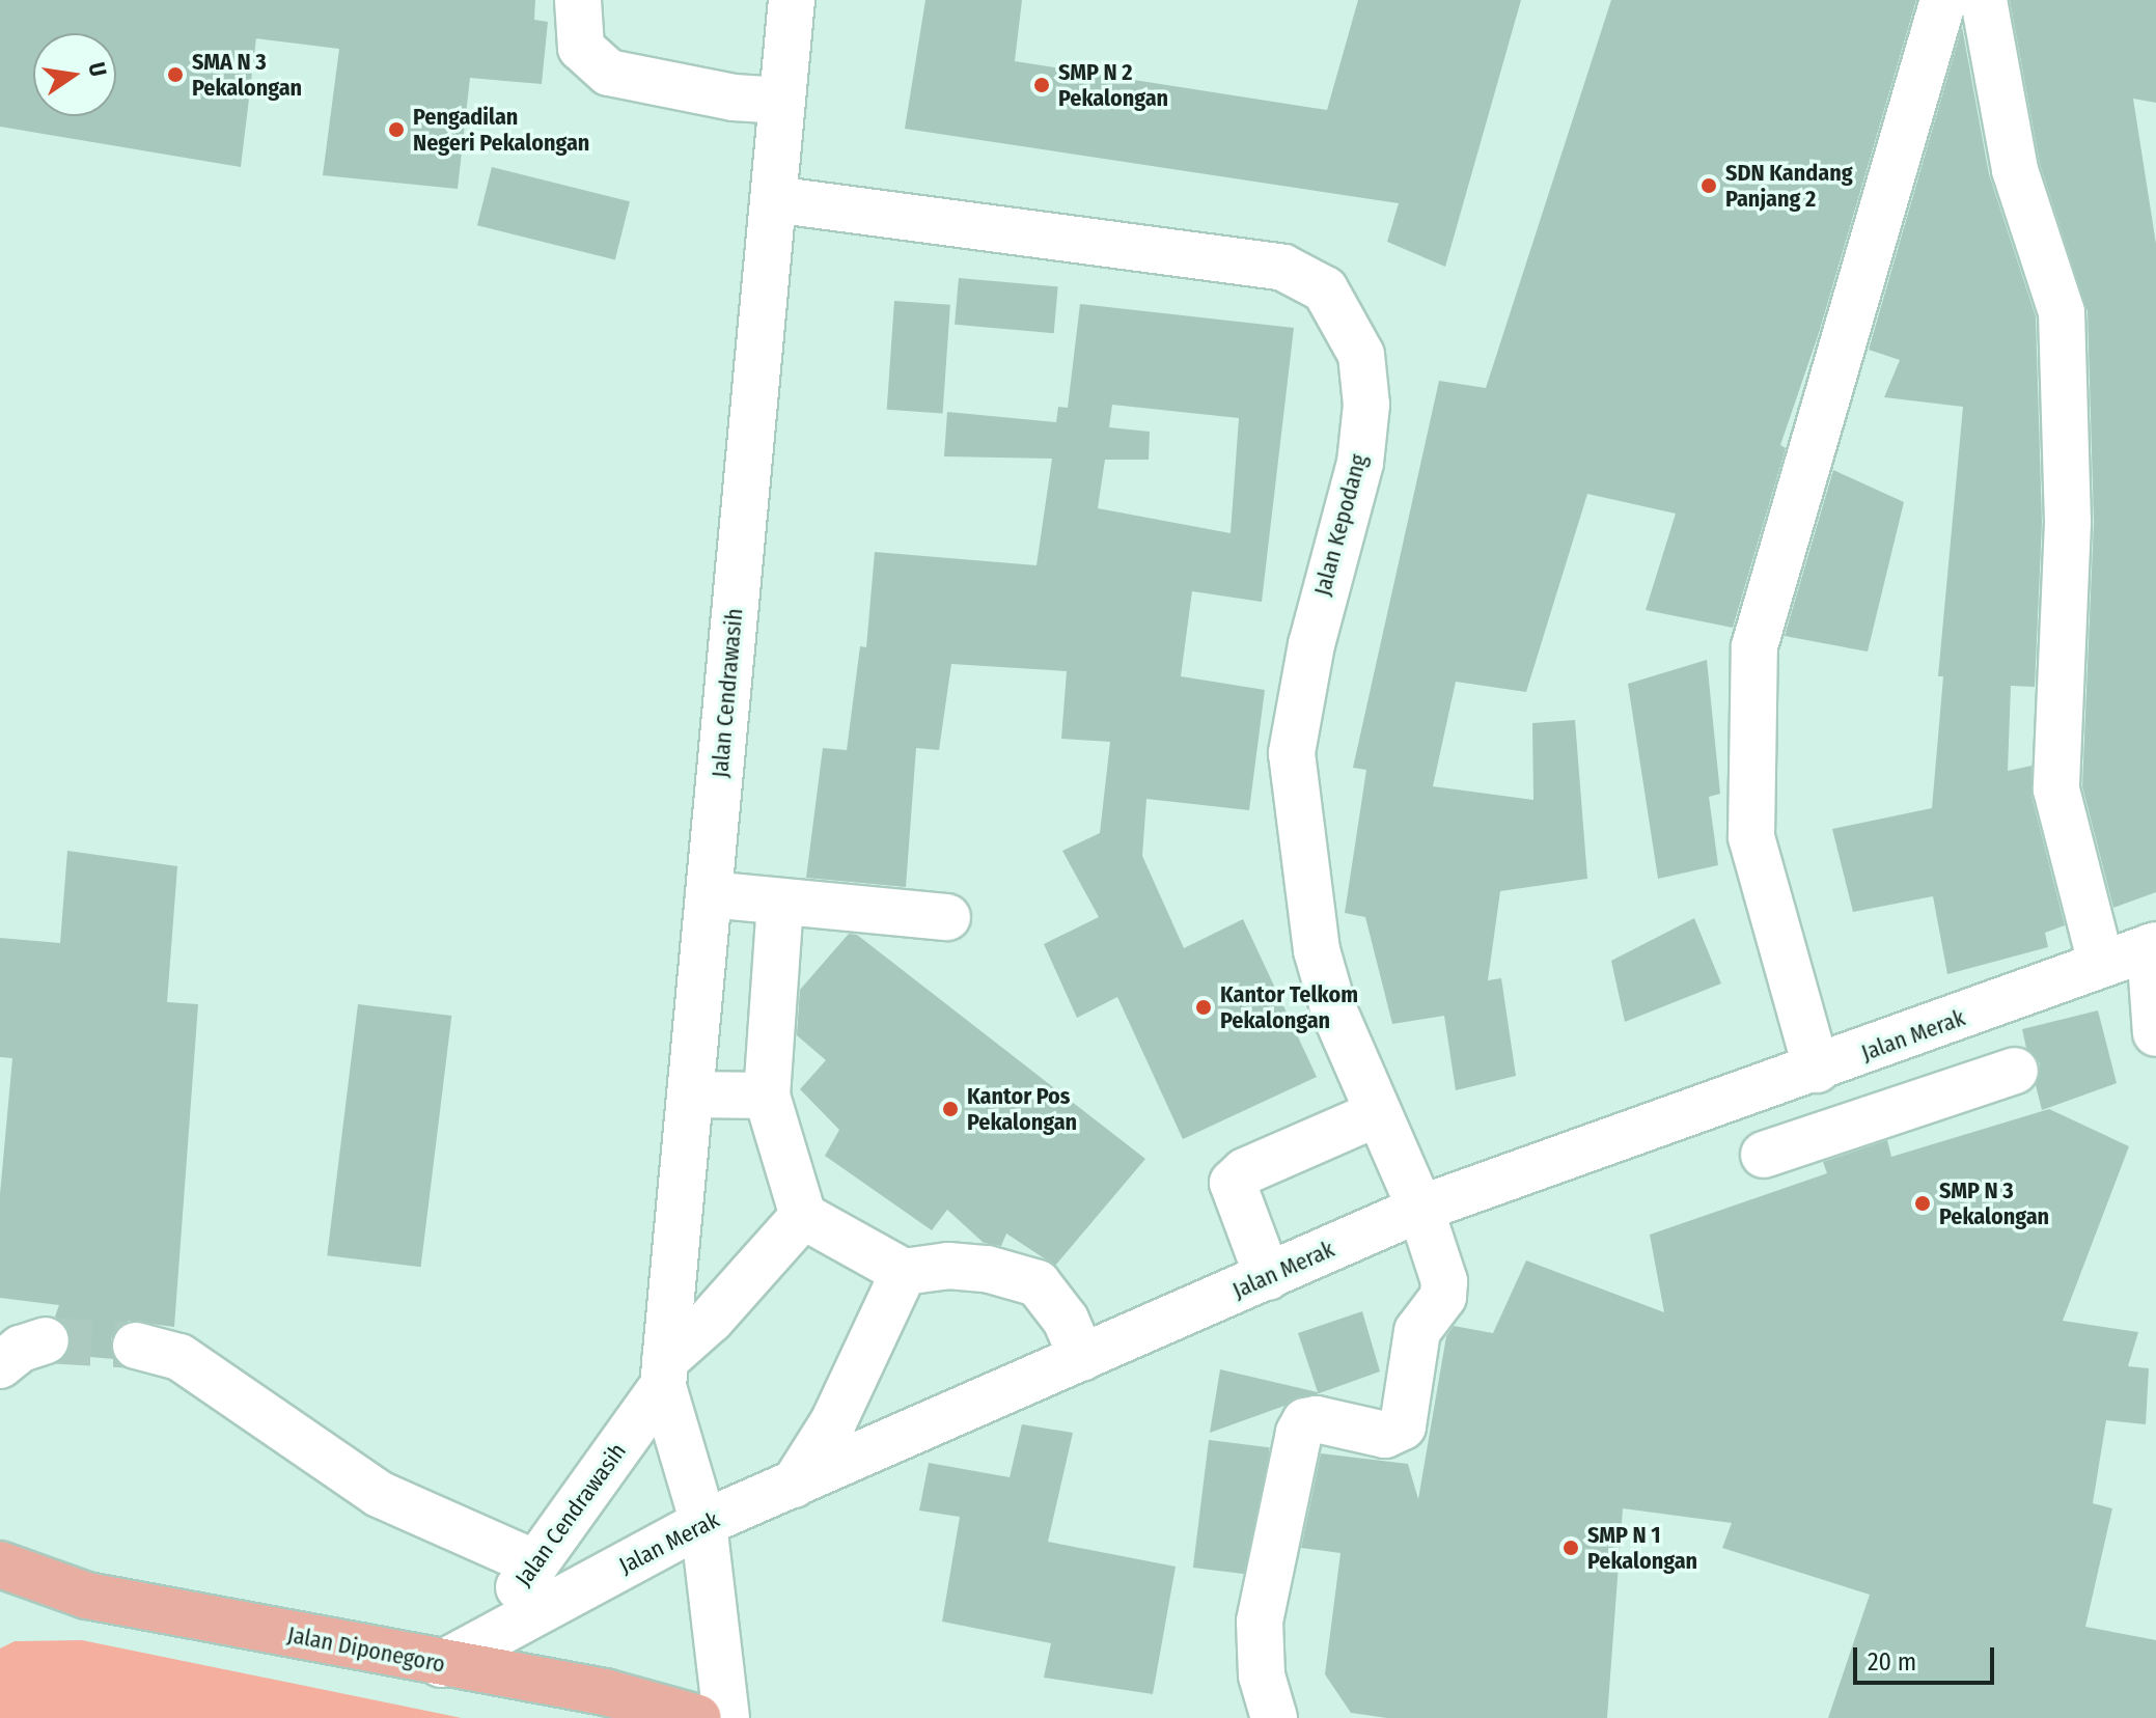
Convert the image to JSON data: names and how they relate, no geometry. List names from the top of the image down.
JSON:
{
  "streets": {
    "main road": ["Jalan Diponegoro"],
    "street": ["Jalan Kepodang", "Jalan Cendrawasih", "Jalan Merak"]
  },
  "crossings": [
    ["Jalan Kepodang", "Jalan Cendrawasih"],
    ["Jalan Kepodang", "Jalan Merak"],
    ["Jalan Cendrawasih", "Jalan Merak"],
    ["Jalan Cendrawasih", "Jalan Diponegoro"],
    ["Jalan Merak", "Jalan Diponegoro"]
  ],
  "places": [
    "SMA N 3 Pekalongan",
    "SMP N 2 Pekalongan",
    "Pengadilan Negeri Pekalongan",
    "SDN Kandang Panjang 2",
    "Kantor Telkom Pekalongan",
    "Kantor Pos Pekalongan",
    "SMP N 3 Pekalongan",
    "SMP N 1 Pekalongan"
  ],
  "scale_bar": "20 m",
  "north": "right"
}
